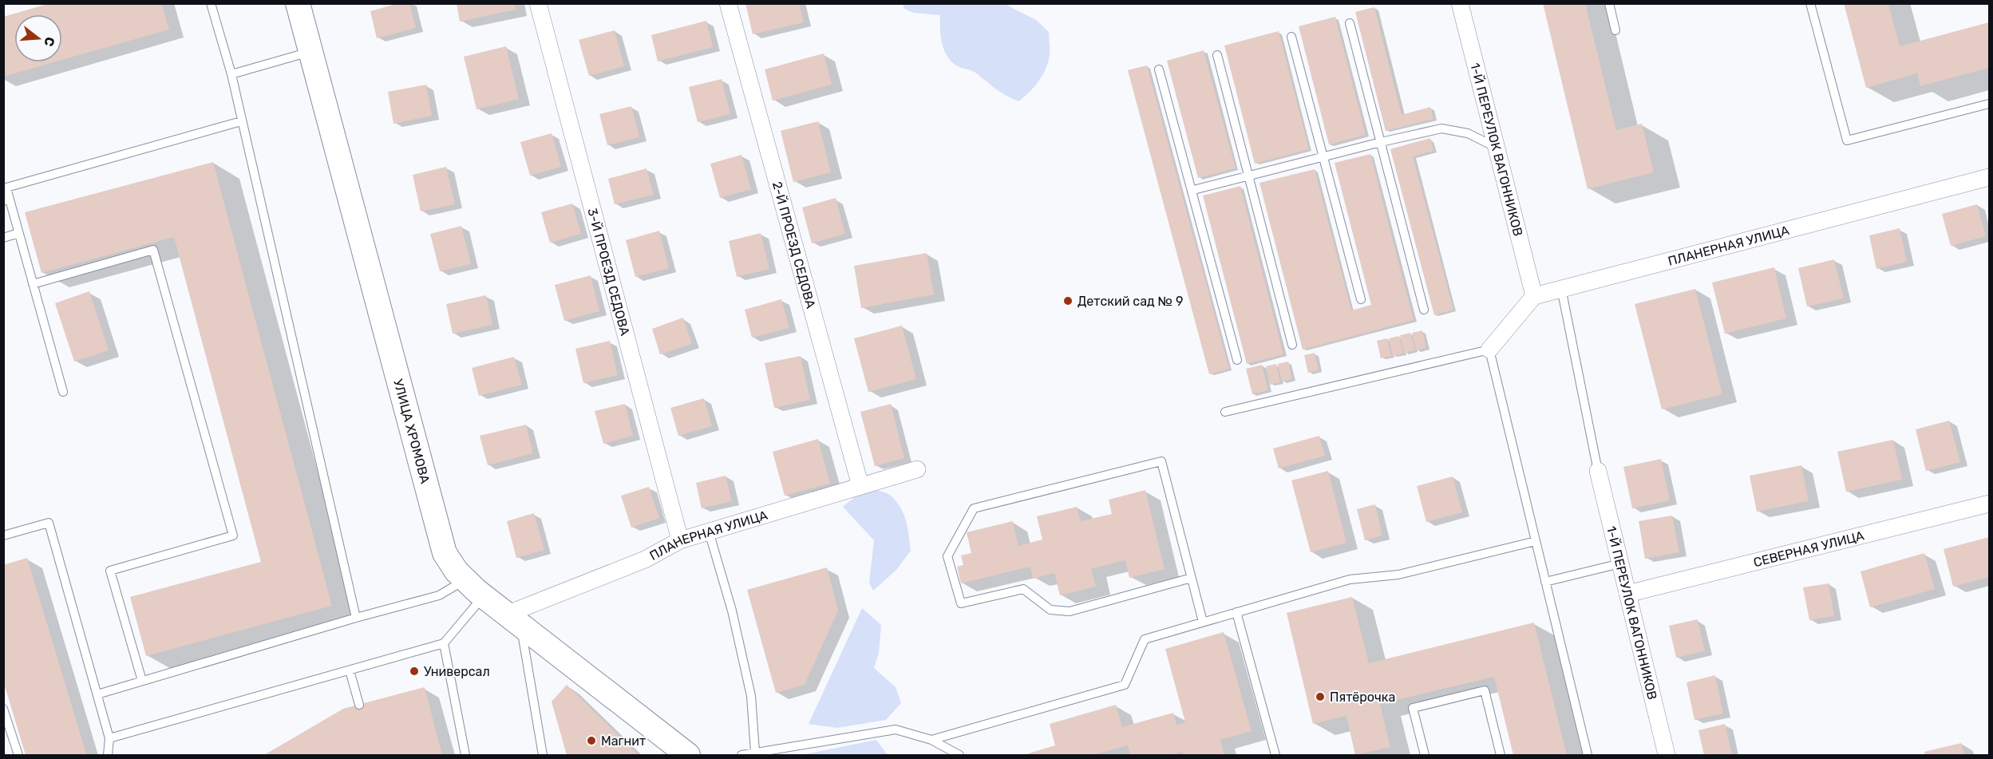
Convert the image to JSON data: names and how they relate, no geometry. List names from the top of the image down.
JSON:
{
  "streets": {
    "main road": ["УЛИЦА ХРОМОВА"],
    "street": [
      "1-Й ПЕРЕУЛОК ВАГОННИКОВ",
      "2-Й ПРОЕЗД СЕДОВА",
      "ПЛАНЕРНАЯ УЛИЦА",
      "3-Й ПРОЕЗД СЕДОВА",
      "СЕВЕРНАЯ УЛИЦА"
    ]
  },
  "crossings": [
    ["1-Й ПЕРЕУЛОК ВАГОННИКОВ", "ПЛАНЕРНАЯ УЛИЦА"],
    ["1-Й ПЕРЕУЛОК ВАГОННИКОВ", "СЕВЕРНАЯ УЛИЦА"],
    ["2-Й ПРОЕЗД СЕДОВА", "ПЛАНЕРНАЯ УЛИЦА"],
    ["ПЛАНЕРНАЯ УЛИЦА", "3-Й ПРОЕЗД СЕДОВА"],
    ["ПЛАНЕРНАЯ УЛИЦА", "УЛИЦА ХРОМОВА"]
  ],
  "places": [
    "Детский сад № 9",
    "Универсал",
    "Пятёрочка",
    "Магнит"
  ],
  "north": "right"
}
